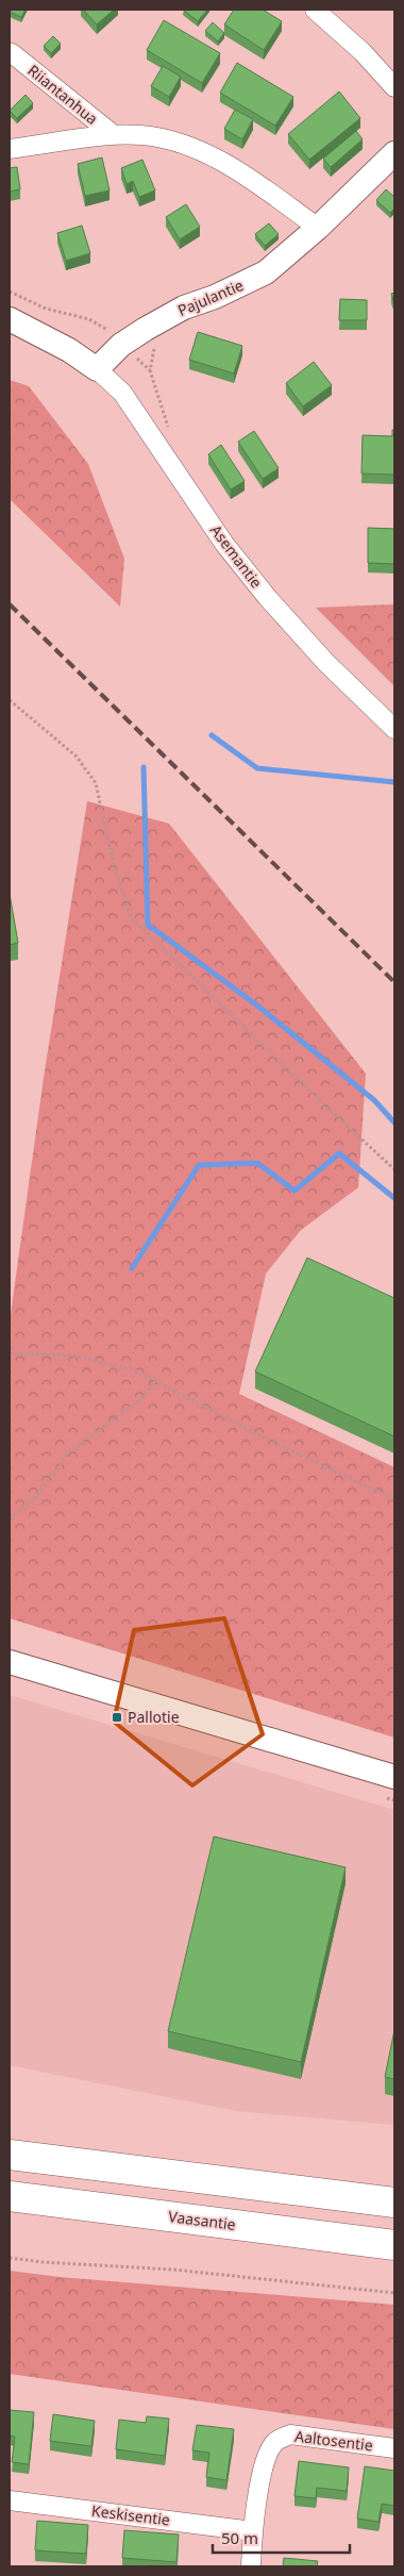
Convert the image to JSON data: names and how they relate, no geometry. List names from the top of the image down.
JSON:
{
  "streets": {
    "highway": ["Vaasantie"],
    "street": [
      "Riiantanhua",
      "Pajulantie",
      "Asemantie",
      "Aaltosentie",
      "Keskisentie"
    ]
  },
  "crossings": [
    ["Pajulantie", "Asemantie"],
    ["Aaltosentie", "Keskisentie"]
  ],
  "places": {
    "transit": ["Pallotie"]
  },
  "scale_bar": "50 m"
}
